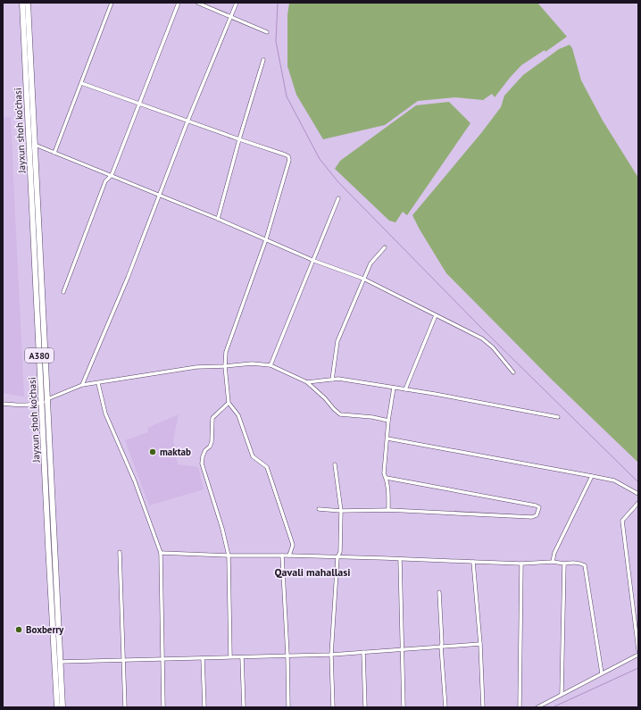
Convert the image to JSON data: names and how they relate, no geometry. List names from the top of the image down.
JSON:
{
  "streets": {
    "highway": ["Jayxun shoh ko'chasi", "A380"]
  },
  "districts": ["Qavali mahallasi"],
  "places": ["maktab", "Boxberry"]
}
